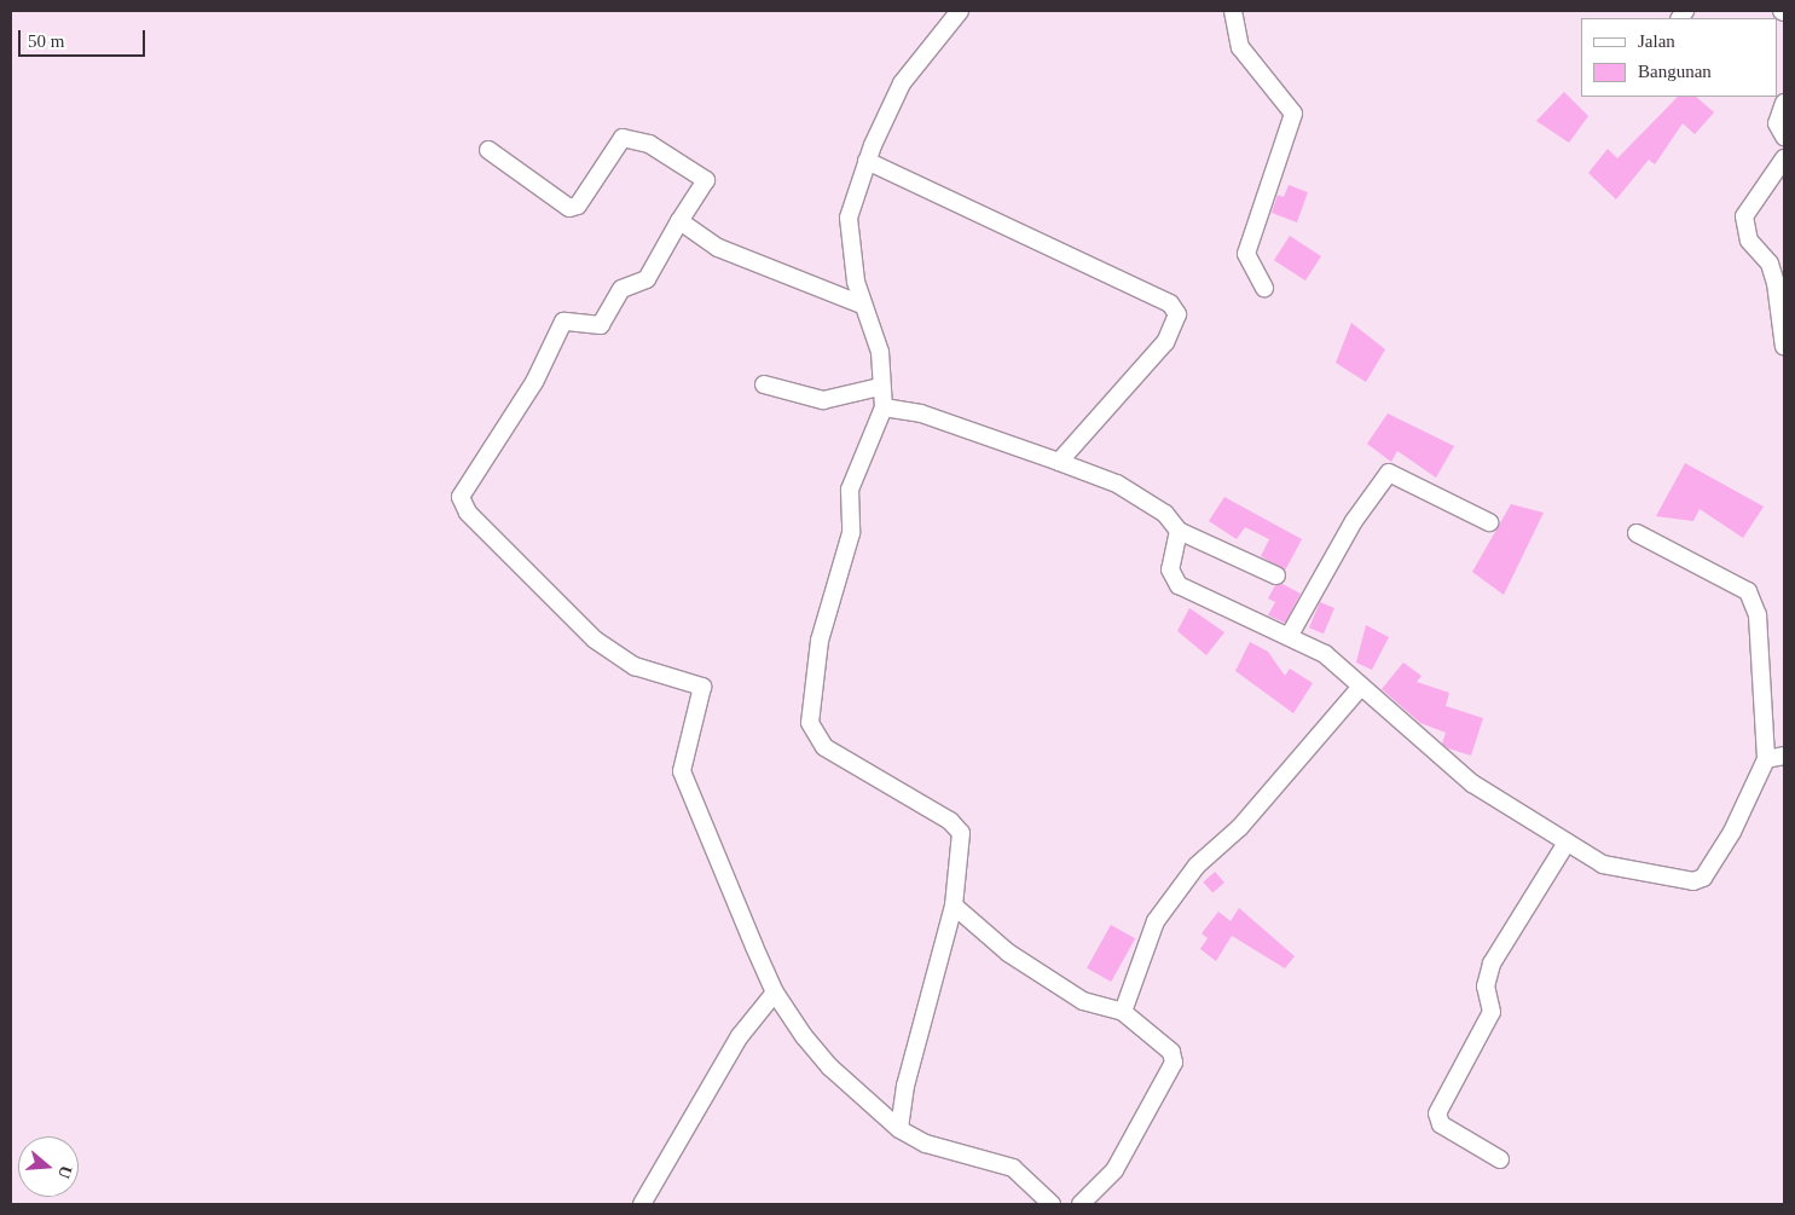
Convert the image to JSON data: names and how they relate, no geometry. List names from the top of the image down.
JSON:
{
  "legend": ["Jalan", "Bangunan"],
  "scale_bar": "50 m",
  "north": "right"
}
